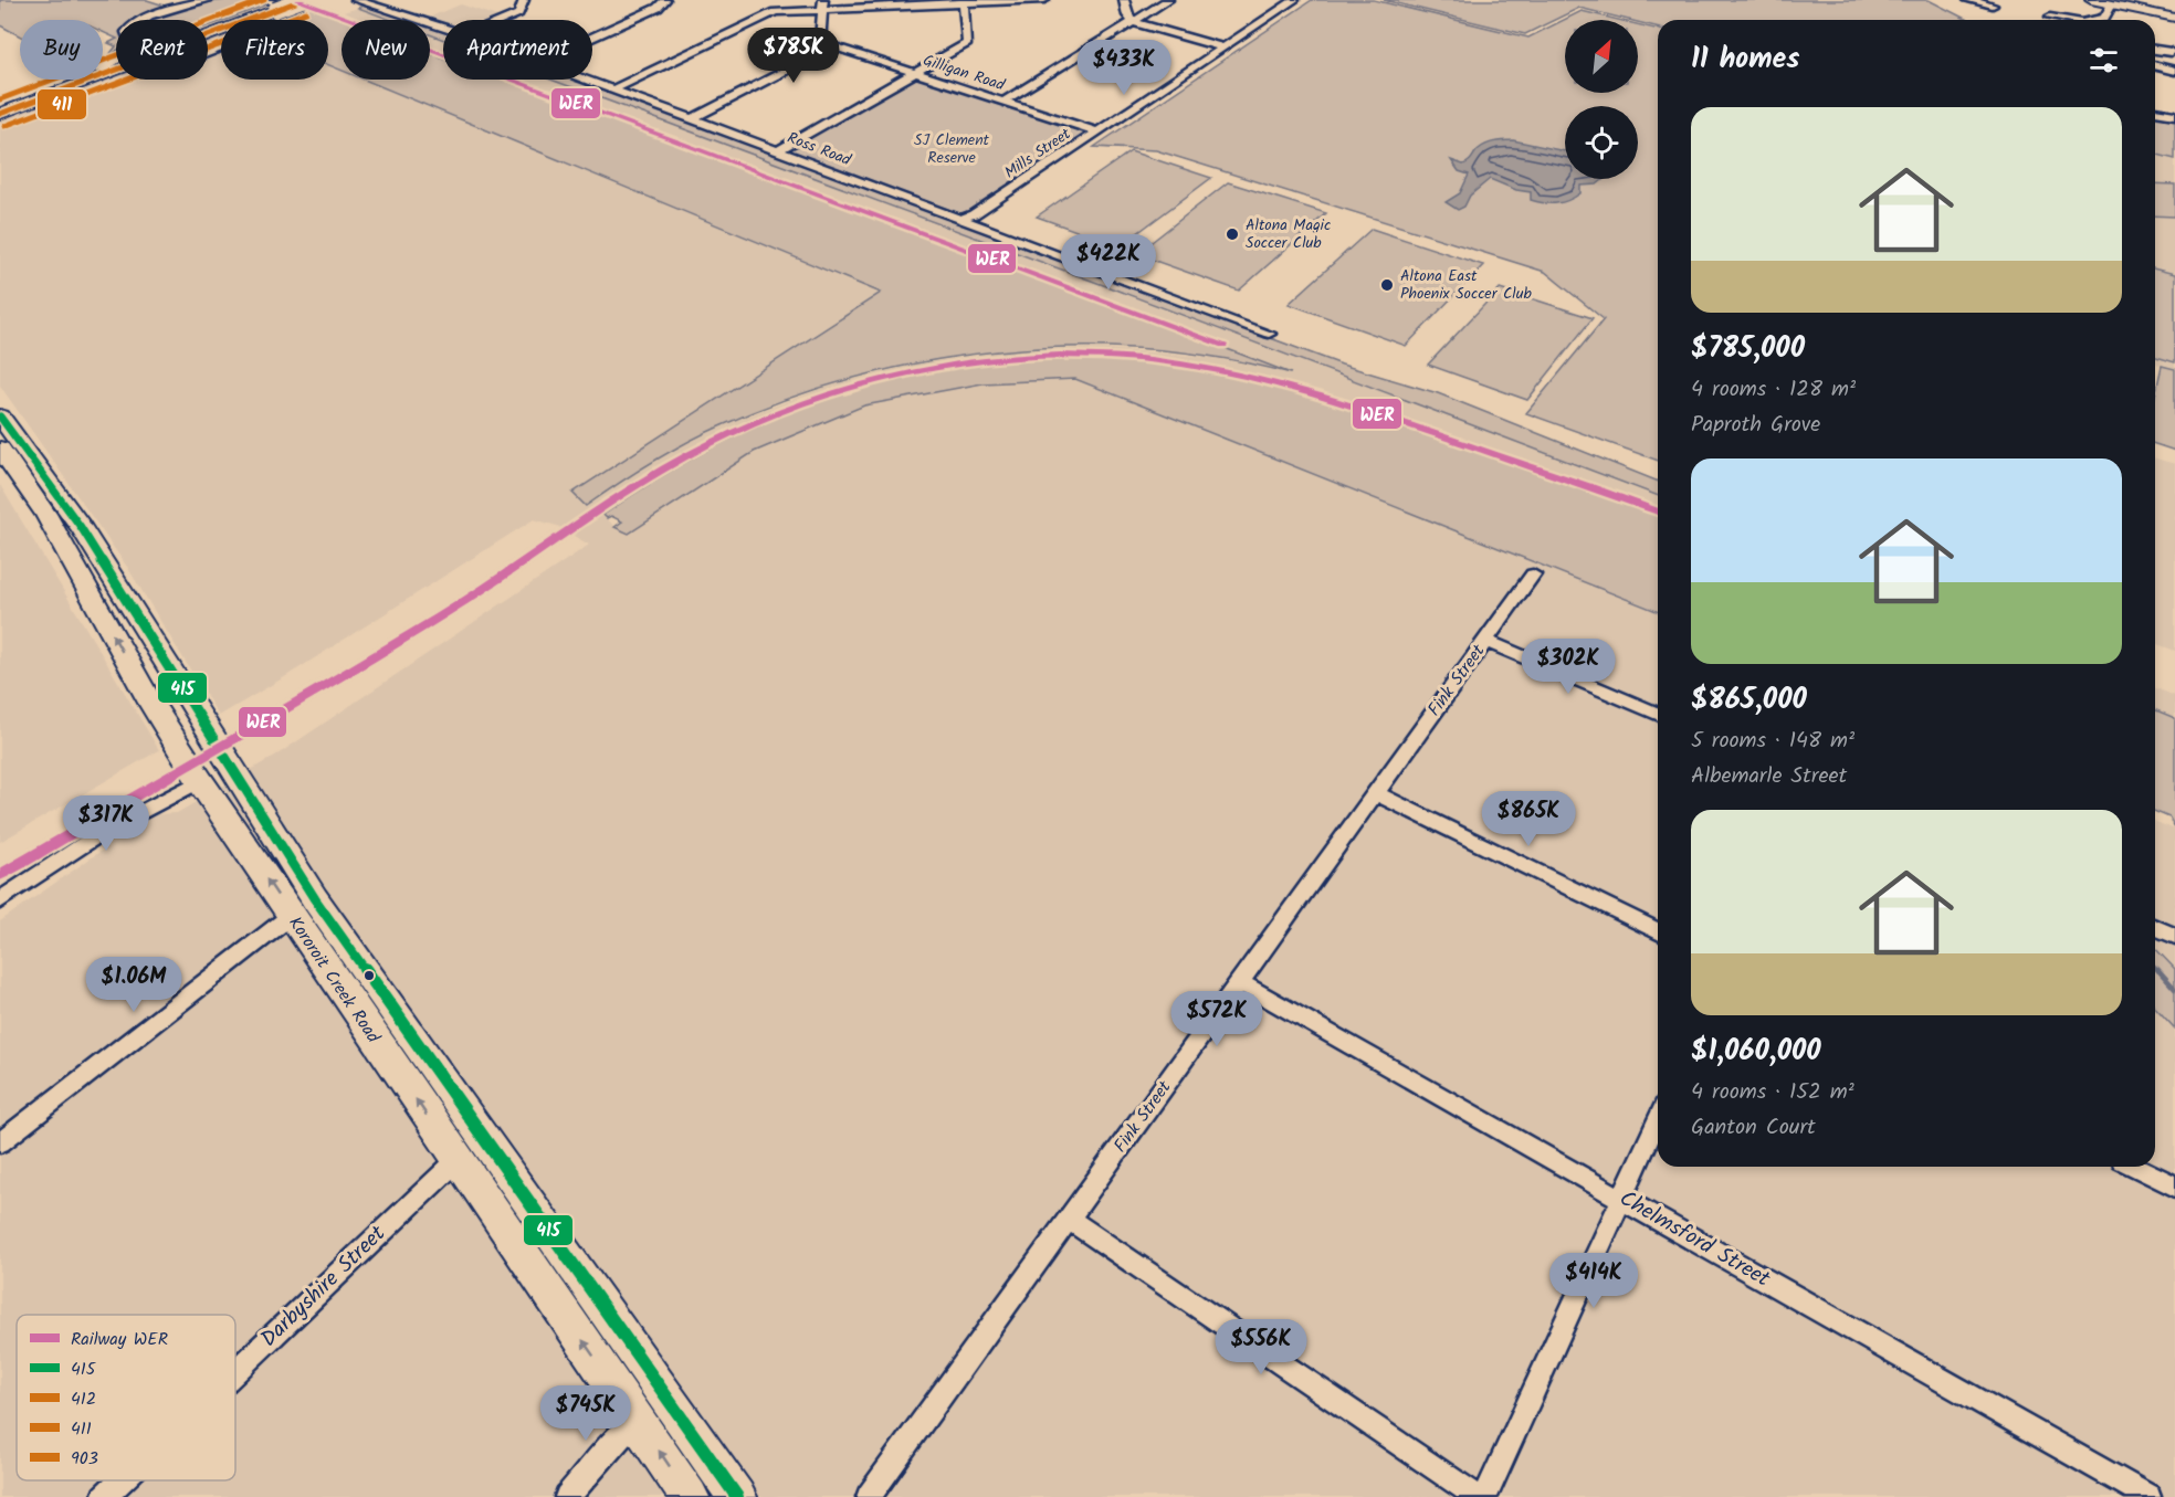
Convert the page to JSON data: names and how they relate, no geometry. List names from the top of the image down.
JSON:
{
  "streets": {
    "main road": ["Kororoit Creek Road"],
    "street": [
      "Gilligan Road",
      "Ross Road",
      "Mills Street",
      "Fink Street",
      "Chelmsford Street",
      "Darbyshire Street"
    ]
  },
  "crossings": [
    ["Gilligan Road", "Mills Street"],
    ["Ross Road", "Mills Street"],
    ["Fink Street", "Chelmsford Street"],
    ["Kororoit Creek Road", "Darbyshire Street"]
  ],
  "parks": ["SJ Clement Reserve"],
  "places": ["Altona Magic Soccer Club", "Altona East Phoenix Soccer Club"],
  "lines": [
    "rail line WER",
    "transit line 412",
    "transit line 903",
    "transit line 411",
    "transit line 415"
  ],
  "legend": [
    "Railway WER",
    "415",
    "412",
    "411",
    "903"
  ],
  "north": "top right",
  "page": {
    "chip": [
      "Buy",
      "Rent",
      "Filters",
      "New",
      "Apartment"
    ],
    "heading": "11 homes",
    "price": [
      "$785K",
      "$433K",
      "$422K",
      "$302K",
      "$865K",
      "$317K",
      "$1.06M",
      "$572K",
      "$414K",
      "$556K",
      "$745K"
    ],
    "list": [
      {
        "name": "$785,000",
        "note": "4 rooms · 128 m² · Paproth Grove"
      },
      {
        "name": "$865,000",
        "note": "5 rooms · 148 m² · Albemarle Street"
      },
      {
        "name": "$1,060,000",
        "note": "4 rooms · 152 m² · Ganton Court"
      }
    ]
  }
}
